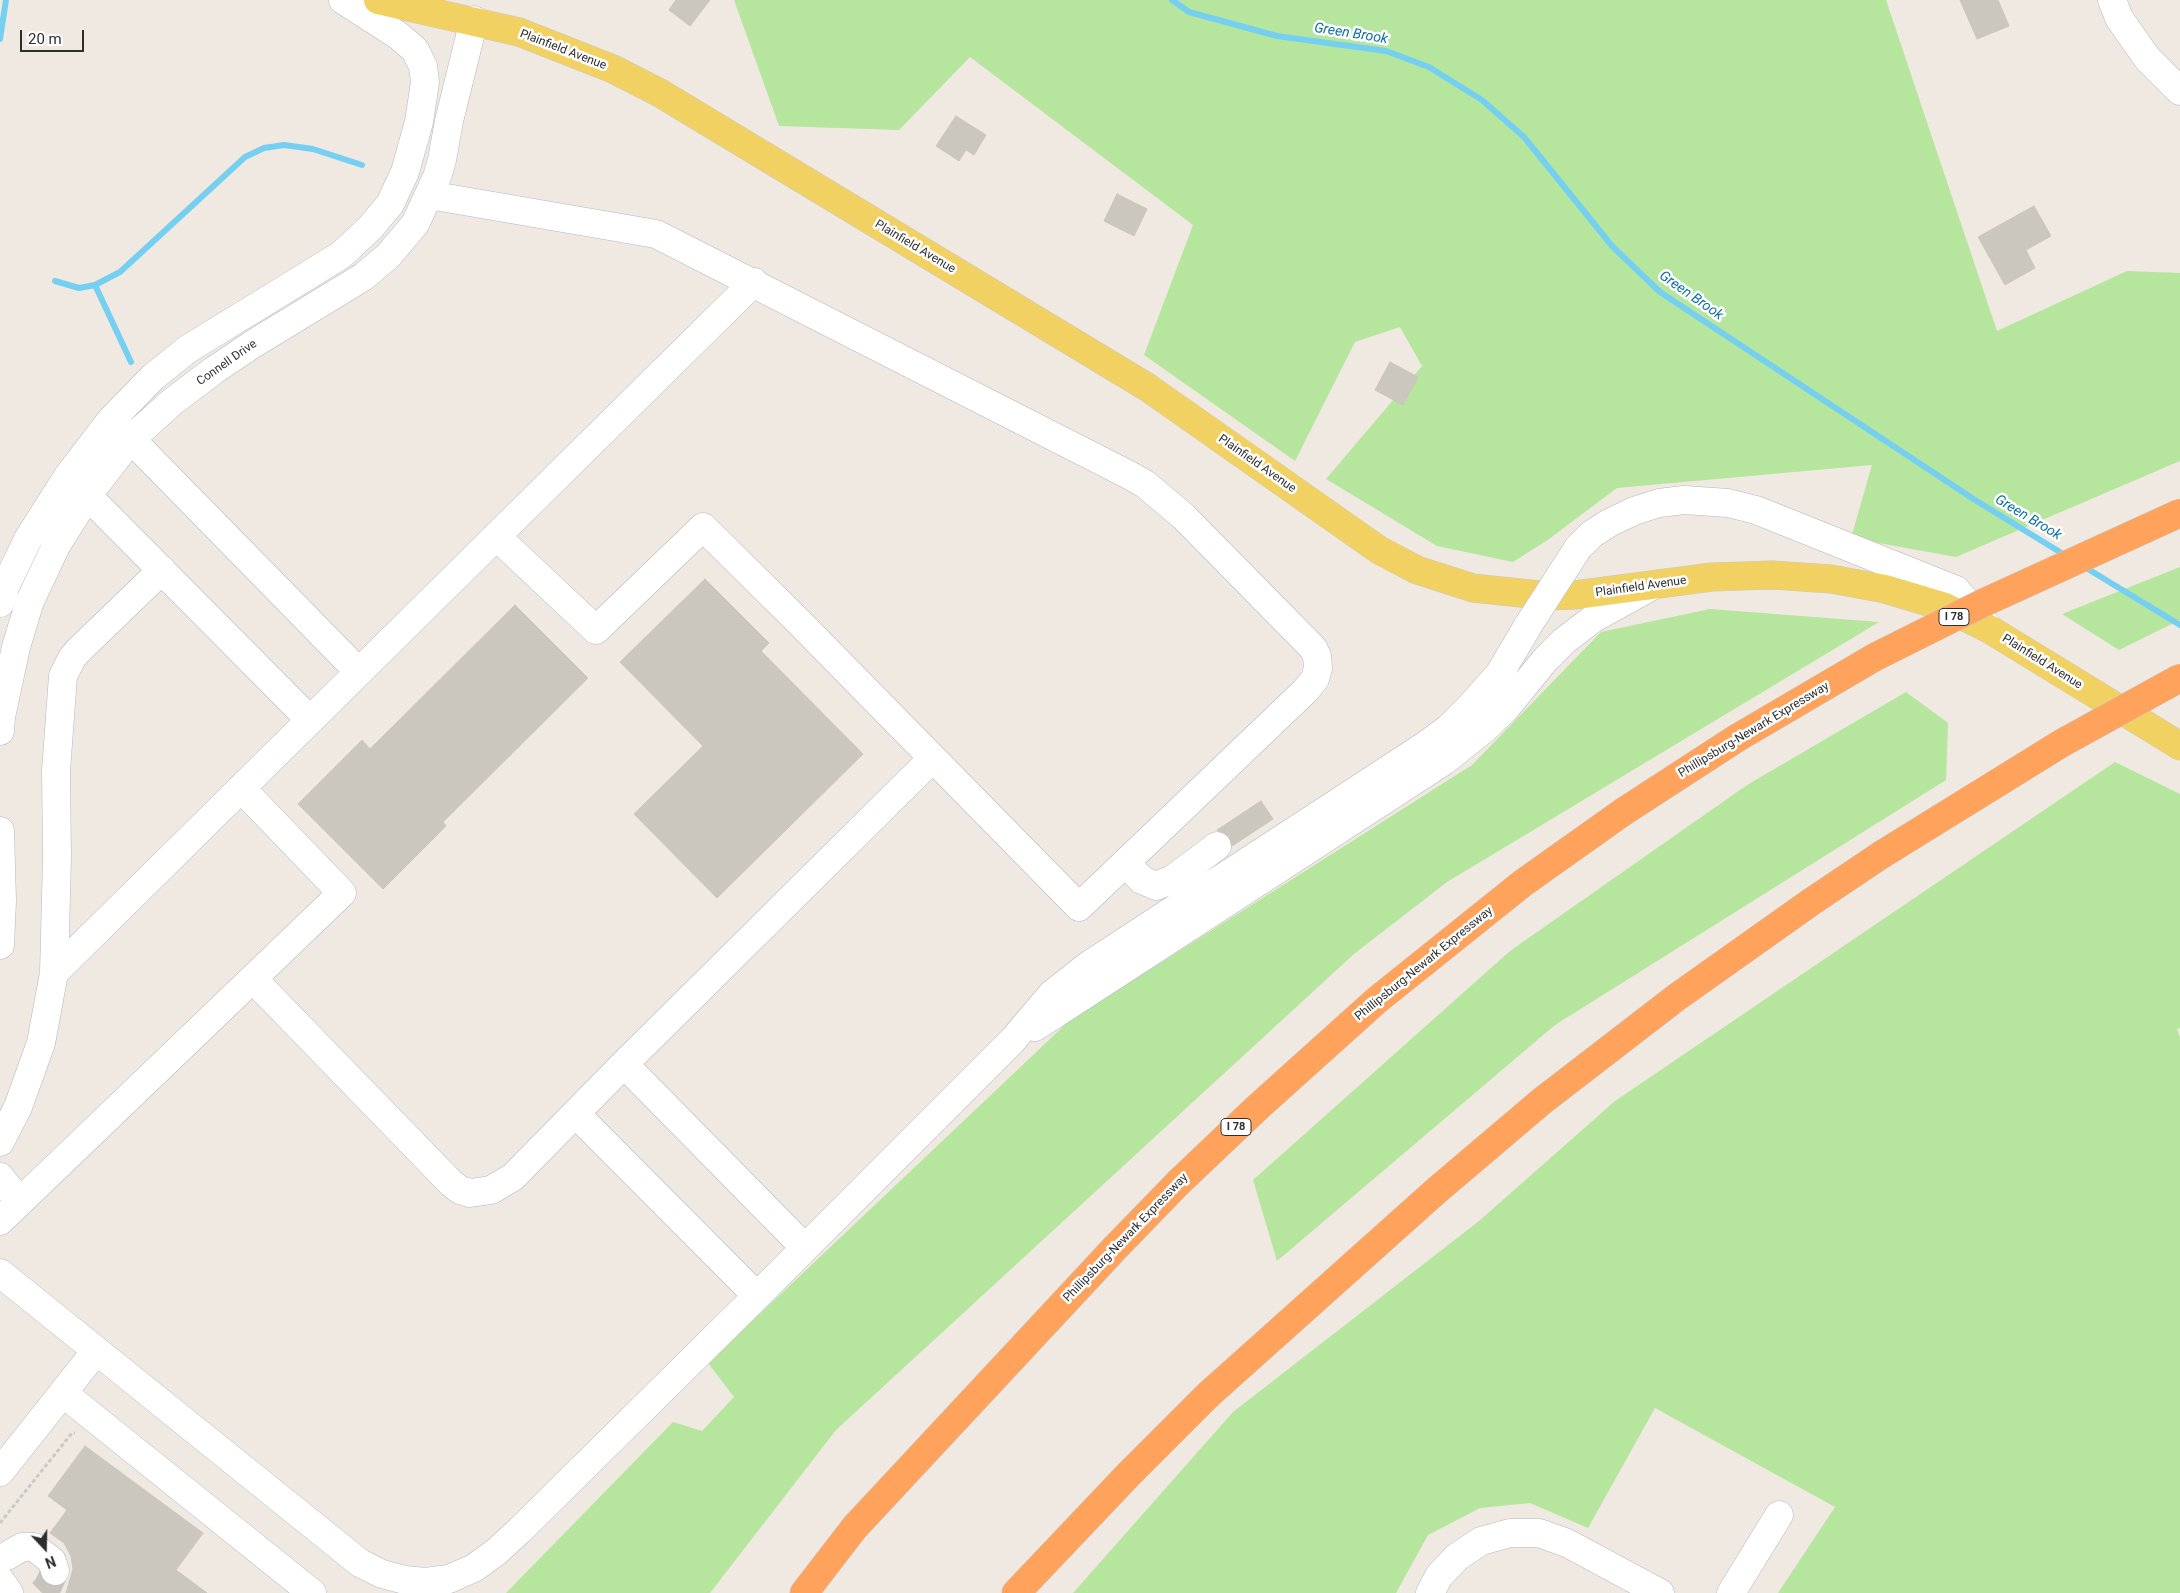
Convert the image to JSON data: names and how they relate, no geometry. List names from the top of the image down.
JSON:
{
  "streets": {
    "highway": ["I 78", "Phillipsburg-Newark Expressway"],
    "main road": ["Plainfield Avenue"],
    "street": ["Connell Drive"]
  },
  "crossings": [
    ["Plainfield Avenue", "Connell Drive"]
  ],
  "water": ["Green Brook"],
  "scale_bar": "20 m",
  "north": "bottom"
}
